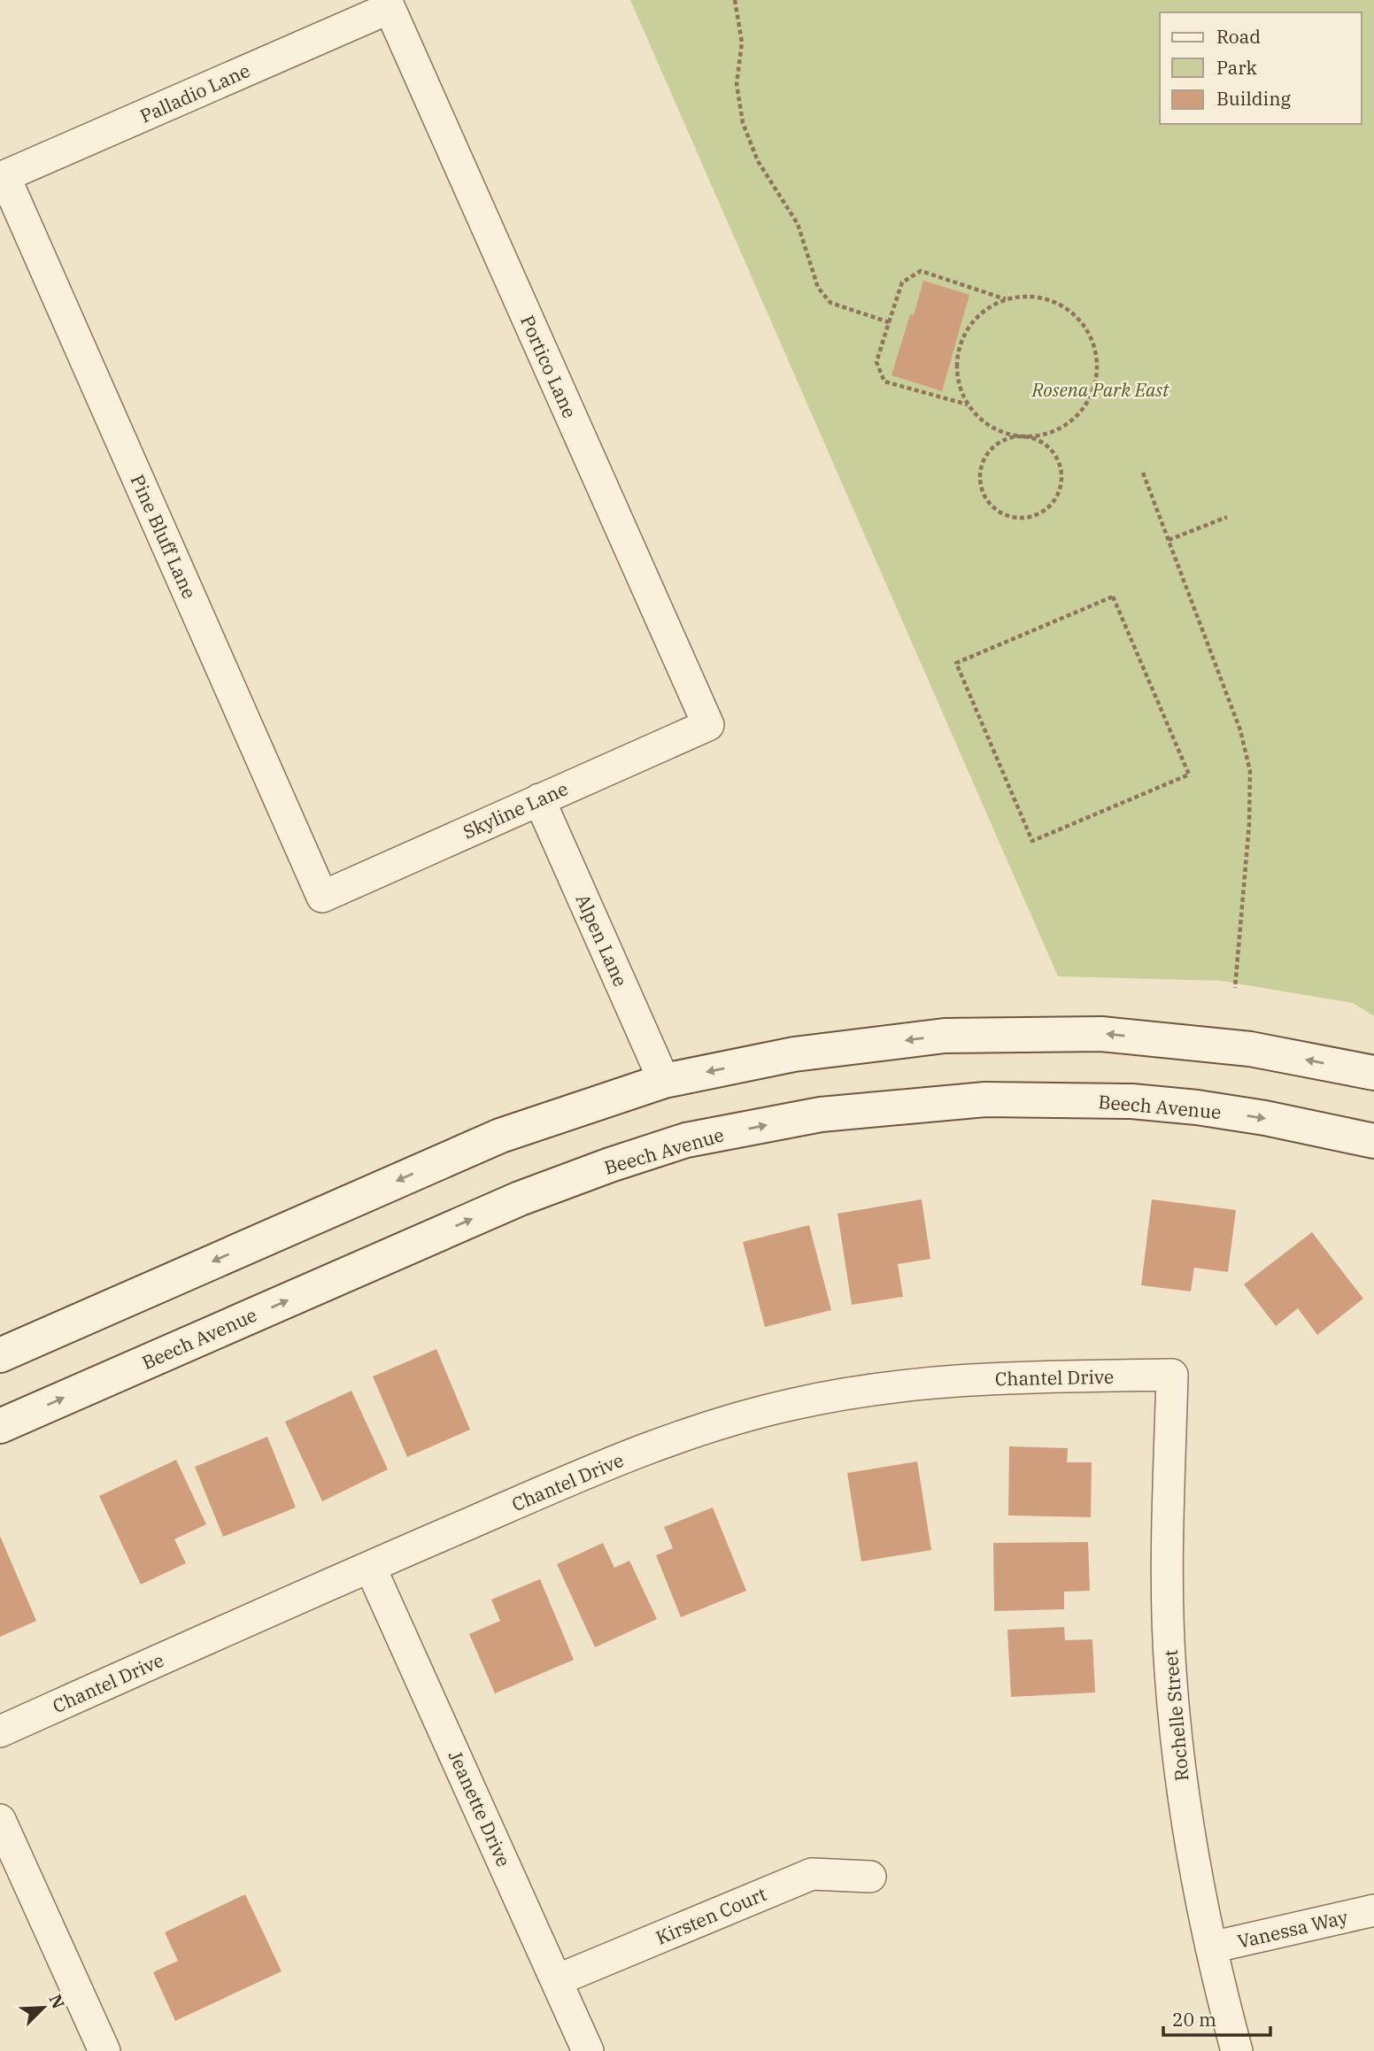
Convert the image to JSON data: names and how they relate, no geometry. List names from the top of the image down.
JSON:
{
  "streets": {
    "main road": ["Beech Avenue"],
    "street": [
      "Palladio Lane",
      "Portico Lane",
      "Pine Bluff Lane",
      "Skyline Lane",
      "Alpen Lane",
      "Chantel Drive",
      "Rochelle Street",
      "Jeanette Drive",
      "Kirsten Court",
      "Vanessa Way"
    ]
  },
  "crossings": [
    ["Palladio Lane", "Portico Lane"],
    ["Palladio Lane", "Pine Bluff Lane"],
    ["Portico Lane", "Skyline Lane"],
    ["Pine Bluff Lane", "Skyline Lane"],
    ["Skyline Lane", "Alpen Lane"],
    ["Chantel Drive", "Rochelle Street"],
    ["Chantel Drive", "Jeanette Drive"],
    ["Rochelle Street", "Vanessa Way"],
    ["Jeanette Drive", "Kirsten Court"]
  ],
  "parks": ["Rosena Park East"],
  "legend": ["Road", "Park", "Building"],
  "scale_bar": "20 m",
  "north": "top right"
}
